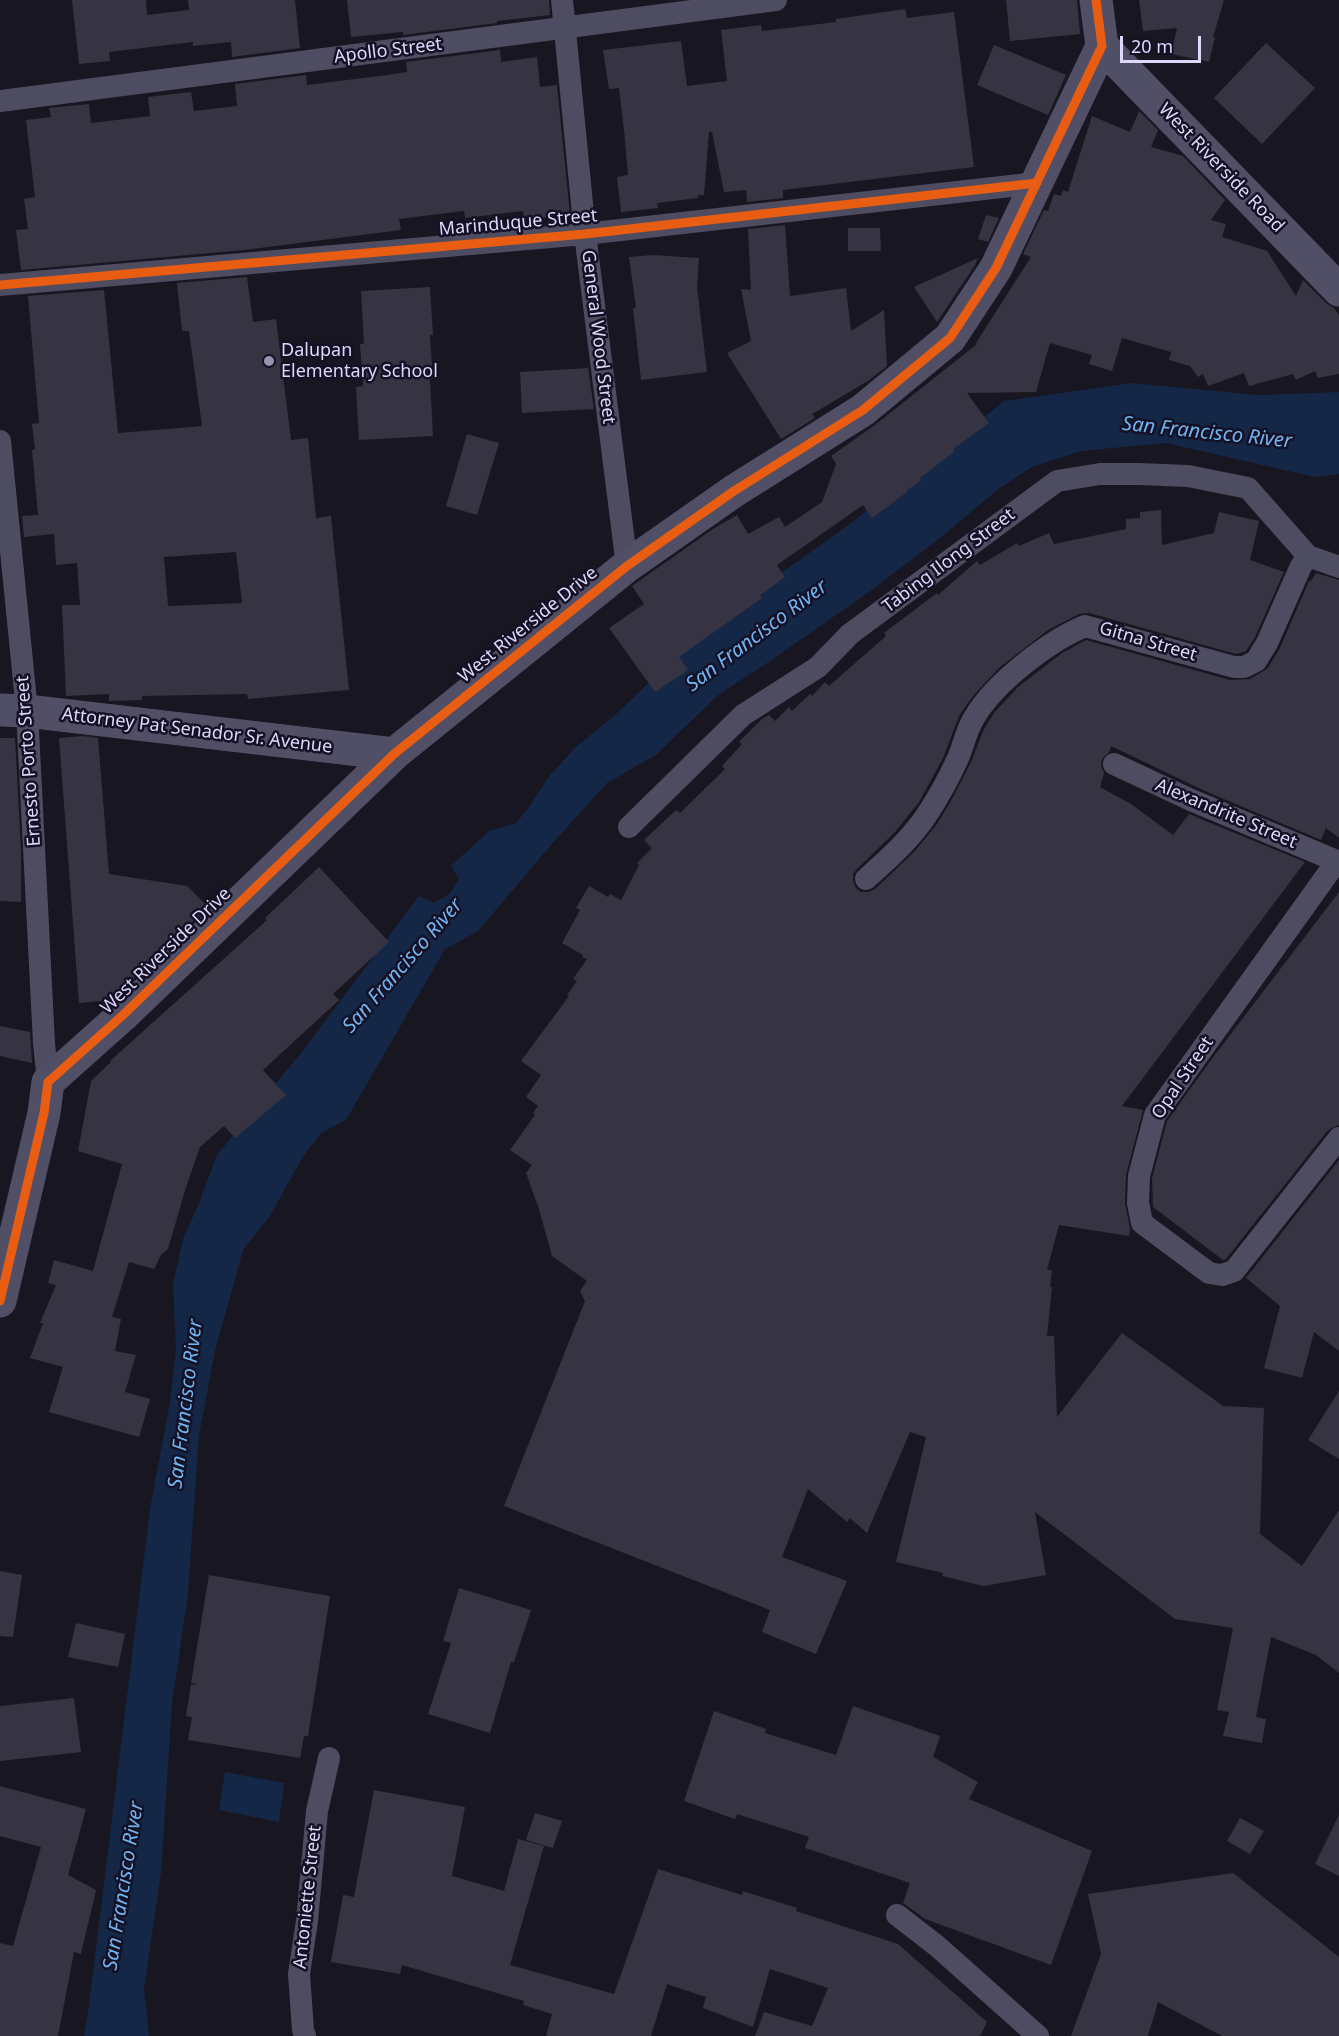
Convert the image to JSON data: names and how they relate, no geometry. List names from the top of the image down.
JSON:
{
  "streets": {
    "street": [
      "Apollo Street",
      "West Riverside Road",
      "Marinduque Street",
      "General Wood Street",
      "Tabing Ilong Street",
      "West Riverside Drive",
      "Gitna Street",
      "Attorney Pat Senador Sr. Avenue",
      "Ernesto Porto Street",
      "Alexandrite Street",
      "Opal Street",
      "Antoniette Street"
    ]
  },
  "crossings": [
    ["Apollo Street", "General Wood Street"],
    ["West Riverside Road", "West Riverside Drive"],
    ["Marinduque Street", "General Wood Street"],
    ["Marinduque Street", "West Riverside Drive"],
    ["General Wood Street", "West Riverside Drive"],
    ["Tabing Ilong Street", "Gitna Street"],
    ["West Riverside Drive", "Attorney Pat Senador Sr. Avenue"],
    ["West Riverside Drive", "Ernesto Porto Street"],
    ["Attorney Pat Senador Sr. Avenue", "Ernesto Porto Street"],
    ["Alexandrite Street", "Opal Street"]
  ],
  "water": ["San Francisco River"],
  "places": ["Dalupan Elementary School"],
  "scale_bar": "20 m"
}
